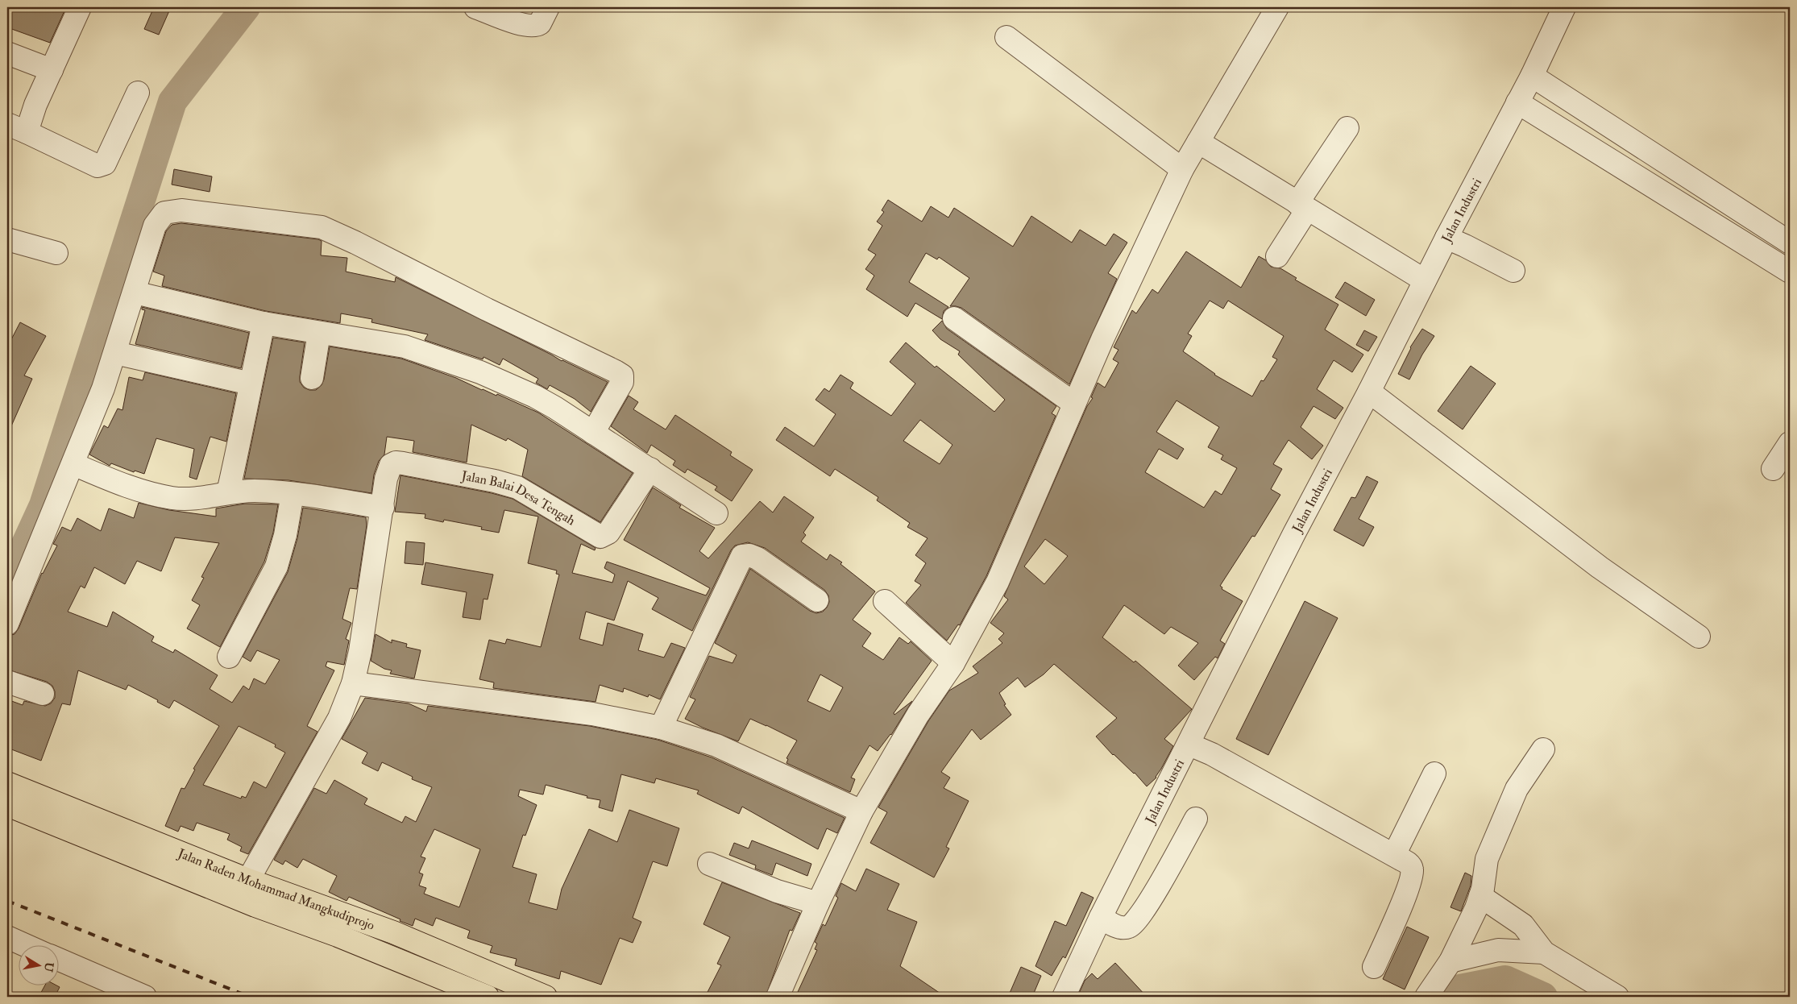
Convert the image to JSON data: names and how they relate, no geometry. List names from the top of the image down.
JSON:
{
  "streets": {
    "highway": ["Jalan Raden Mohammad Mangkudiprojo"],
    "street": ["Jalan Industri", "Jalan Balai Desa Tengah"]
  },
  "north": "right"
}
